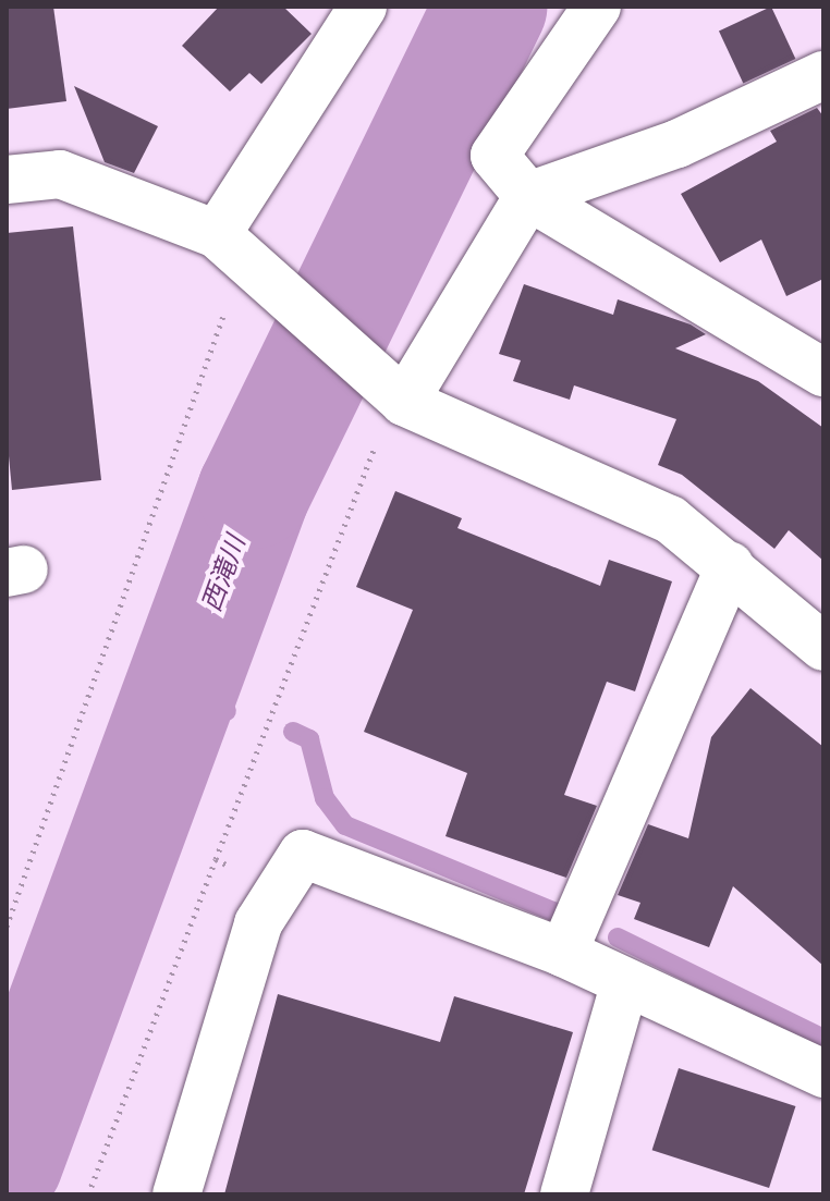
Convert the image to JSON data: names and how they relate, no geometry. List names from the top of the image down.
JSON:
{
  "water": ["西滝川"]
}
